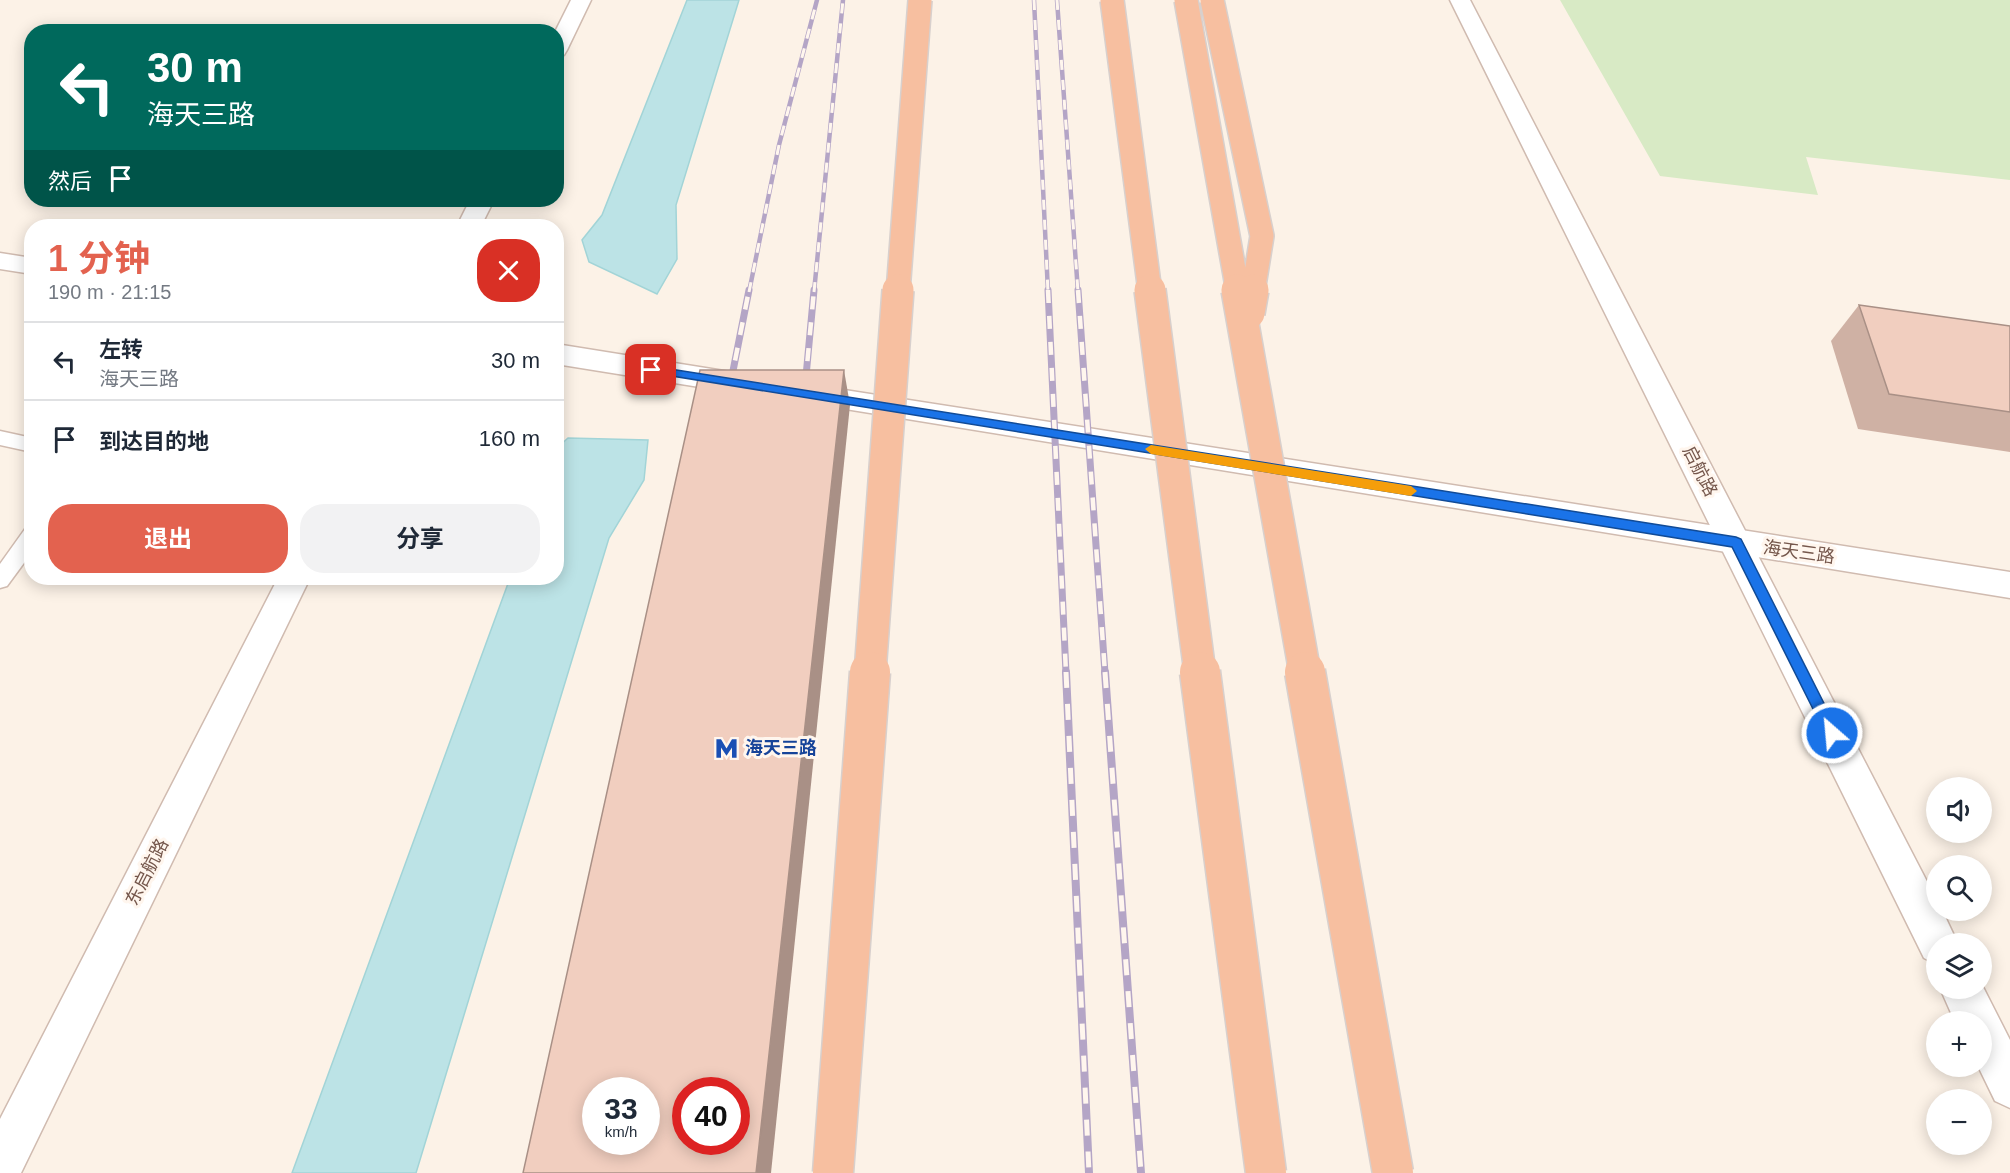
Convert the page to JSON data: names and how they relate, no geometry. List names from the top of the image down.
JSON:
{
  "streets": {
    "street": ["启航路", "海天三路", "东启航路"]
  },
  "crossings": [
    ["启航路", "海天三路"]
  ],
  "places": {
    "metro station": ["海天三路"]
  },
  "page": {
    "turn": ["30 m", "海天三路"],
    "then": "然后",
    "heading": ["1 分钟", "190 m · 21:15"],
    "list": [
      {
        "name": "左转",
        "note": "海天三路",
        "value": "30 m"
      },
      {
        "name": "到达目的地",
        "value": "160 m"
      }
    ],
    "buttons": ["退出", "分享"],
    "map_buttons": ["+", "−"],
    "speed": "33 km/h",
    "limit": "40"
  }
}
